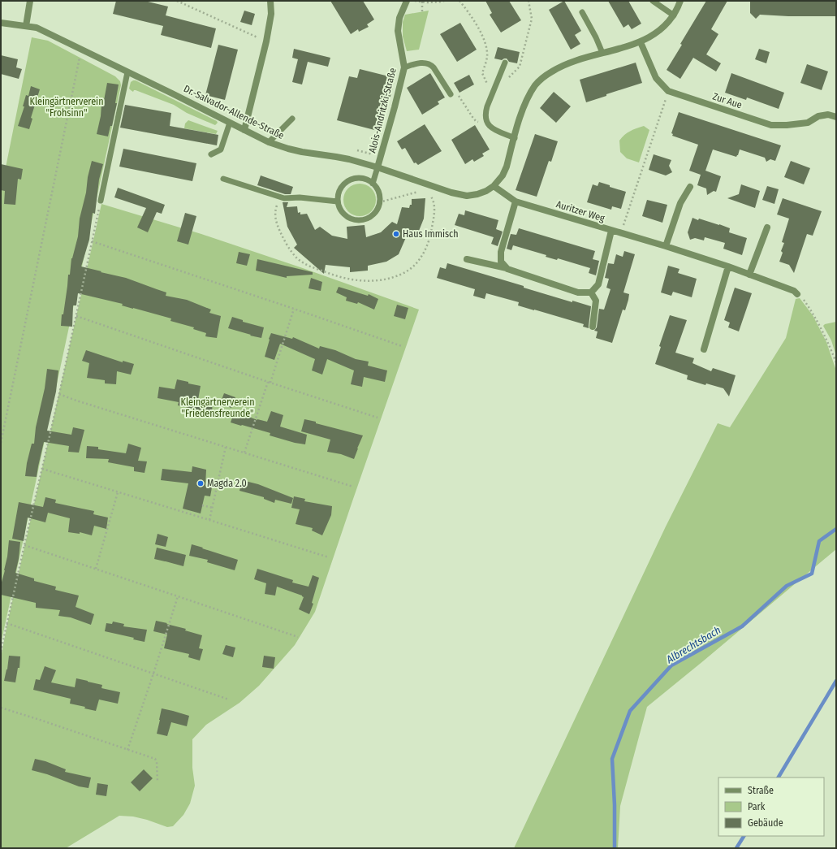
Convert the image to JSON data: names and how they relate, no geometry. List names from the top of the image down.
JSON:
{
  "streets": {
    "street": [
      "Zur Aue",
      "Alois-Andritzki-Straße",
      "Dr.-Salvador-Allende-Straße",
      "Auritzer Weg"
    ]
  },
  "crossings": [
    ["Alois-Andritzki-Straße", "Dr.-Salvador-Allende-Straße"],
    ["Dr.-Salvador-Allende-Straße", "Auritzer Weg"]
  ],
  "water": ["Albrechtsbach"],
  "parks": ["Kleingärtnerverein \"Frohsinn\"", "Kleingärtnerverein \"Friedensfreunde\""],
  "places": ["Haus Immisch", "Magda 2.0"],
  "legend": ["Straße", "Park", "Gebäude"]
}
